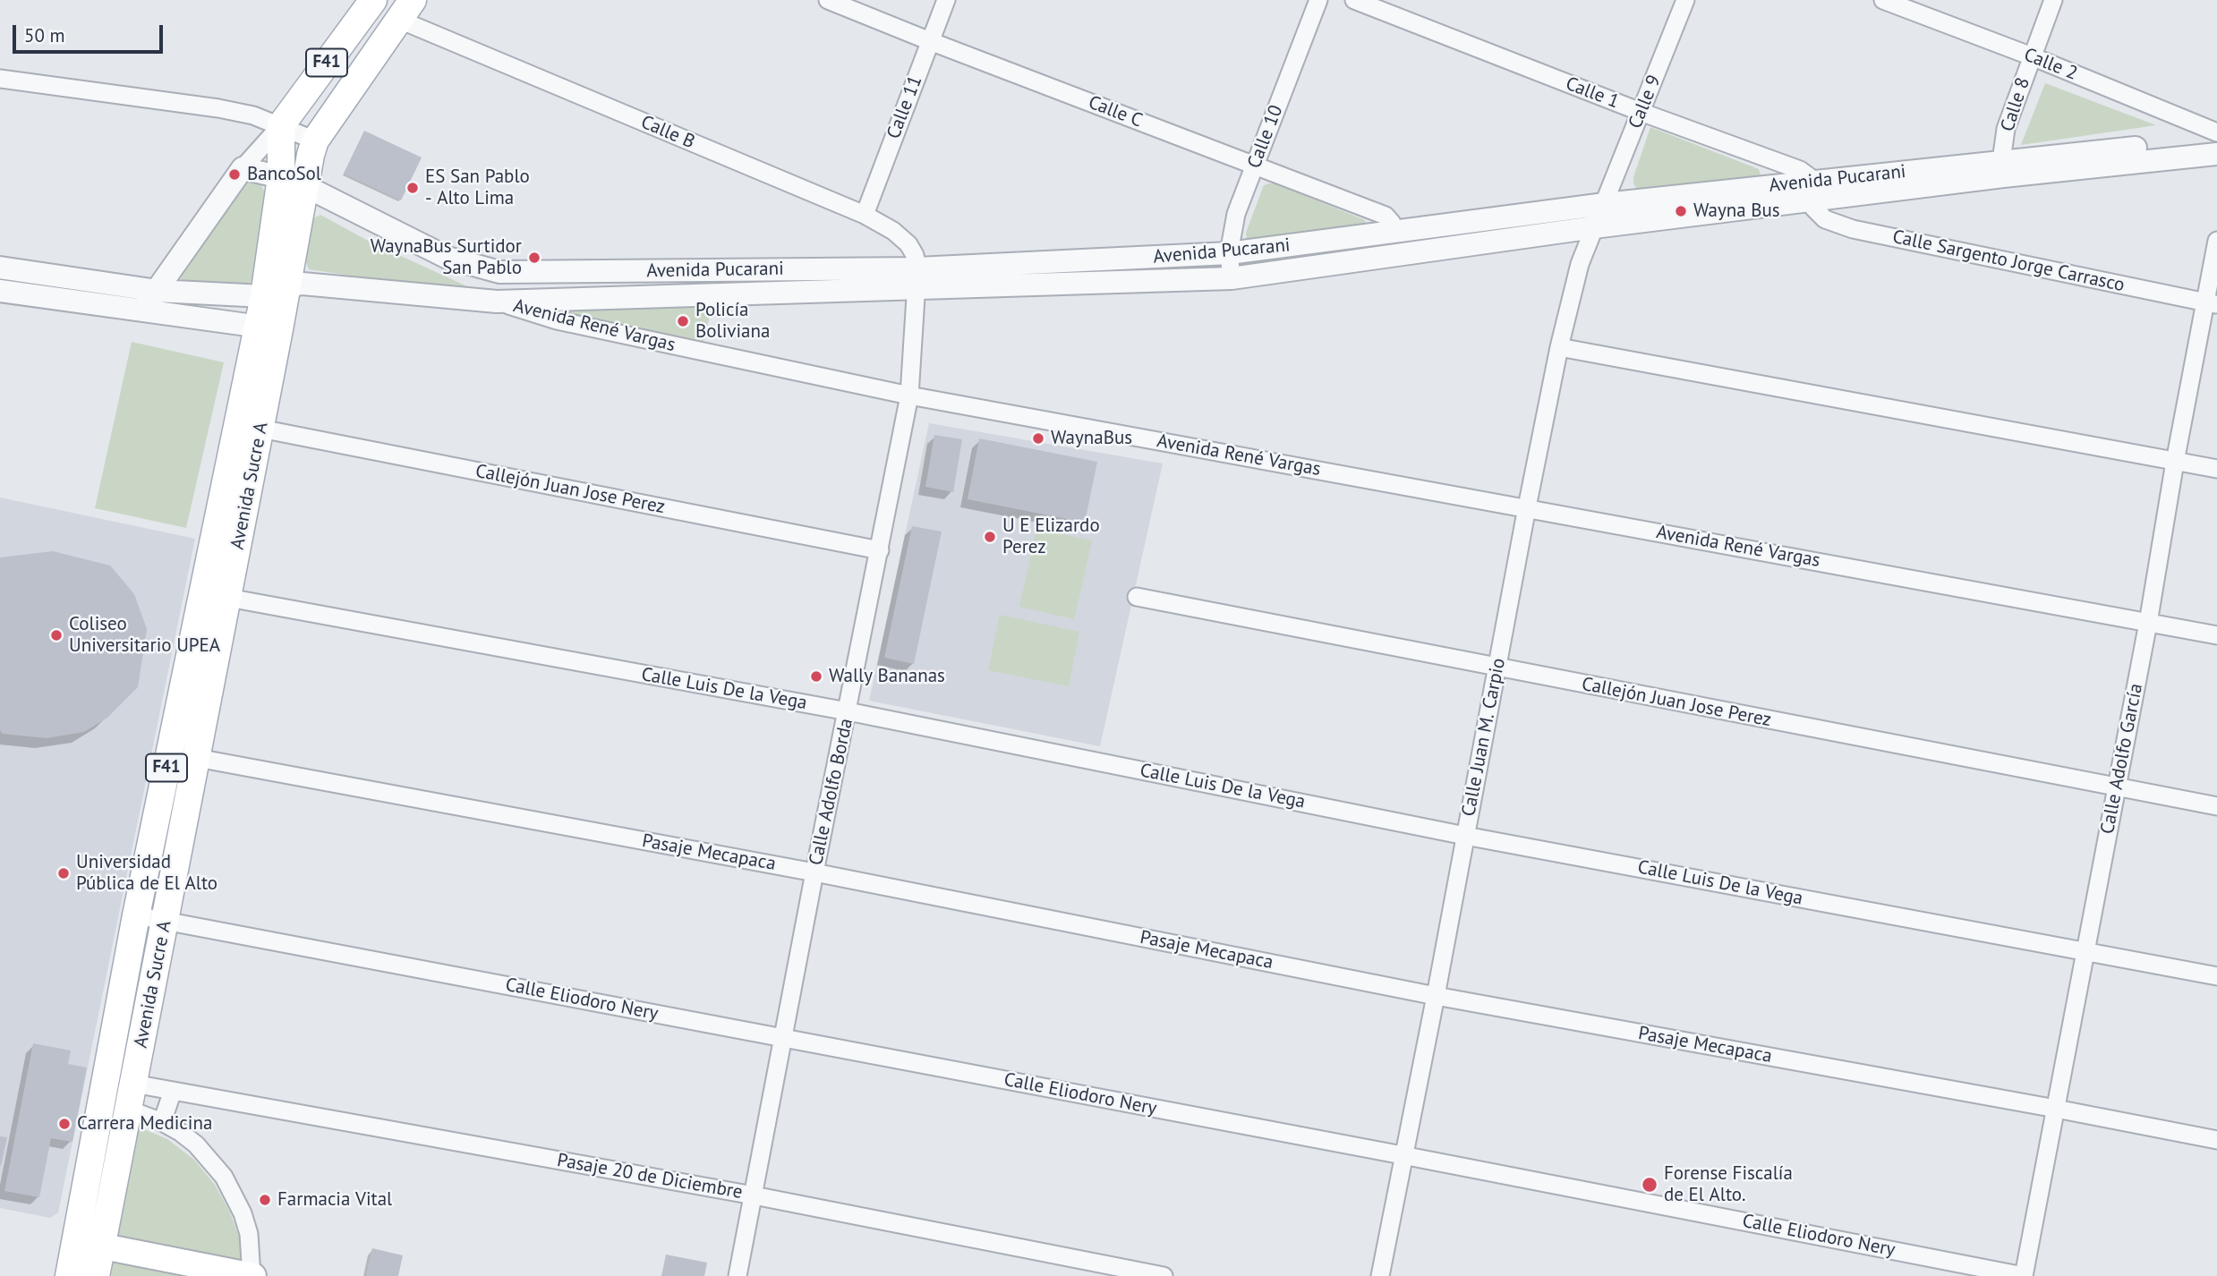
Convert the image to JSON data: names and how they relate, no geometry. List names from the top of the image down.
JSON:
{
  "streets": {
    "main road": ["F41", "Avenida Sucre A"],
    "street": [
      "Calle 2",
      "Calle 1",
      "Calle 9",
      "Calle 8",
      "Calle 11",
      "Calle C",
      "Calle B",
      "Calle 10",
      "Avenida Pucarani",
      "Calle Sargento Jorge Carrasco",
      "Avenida René Vargas",
      "Callejón Juan Jose Perez",
      "Calle Luis De la Vega",
      "Calle Juan M. Carpio",
      "Calle Adolfo García",
      "Calle Adolfo Borda",
      "Pasaje Mecapaca",
      "Calle Eliodoro Nery",
      "Pasaje 20 de Diciembre"
    ]
  },
  "crossings": [
    ["F41", "Calle B"],
    ["F41", "Avenida Pucarani"],
    ["F41", "Avenida René Vargas"],
    ["F41", "Avenida Sucre A"],
    ["Calle 2", "Calle 8"],
    ["Calle 1", "Calle 9"],
    ["Calle 1", "Avenida Pucarani"],
    ["Calle 1", "Calle Sargento Jorge Carrasco"],
    ["Calle 9", "Avenida Pucarani"],
    ["Calle 9", "Calle Juan M. Carpio"],
    ["Calle 8", "Avenida Pucarani"],
    ["Calle 11", "Calle C"],
    ["Calle 11", "Calle B"],
    ["Calle C", "Calle 10"],
    ["Calle C", "Avenida Pucarani"],
    ["Calle B", "Avenida Pucarani"],
    ["Calle B", "Calle Adolfo Borda"],
    ["Calle 10", "Avenida Pucarani"],
    ["Avenida Pucarani", "Calle Sargento Jorge Carrasco"],
    ["Avenida Pucarani", "Avenida René Vargas"],
    ["Avenida Pucarani", "Calle Juan M. Carpio"],
    ["Avenida Pucarani", "Calle Adolfo Borda"],
    ["Calle Sargento Jorge Carrasco", "Calle Adolfo García"],
    ["Avenida René Vargas", "Avenida Sucre A"],
    ["Avenida René Vargas", "Calle Juan M. Carpio"],
    ["Avenida René Vargas", "Calle Adolfo García"],
    ["Avenida René Vargas", "Calle Adolfo Borda"],
    ["Avenida Sucre A", "Callejón Juan Jose Perez"],
    ["Avenida Sucre A", "Calle Luis De la Vega"],
    ["Avenida Sucre A", "Pasaje Mecapaca"],
    ["Avenida Sucre A", "Calle Eliodoro Nery"],
    ["Avenida Sucre A", "Pasaje 20 de Diciembre"],
    ["Callejón Juan Jose Perez", "Calle Juan M. Carpio"],
    ["Callejón Juan Jose Perez", "Calle Adolfo García"],
    ["Callejón Juan Jose Perez", "Calle Adolfo Borda"],
    ["Calle Luis De la Vega", "Calle Juan M. Carpio"],
    ["Calle Luis De la Vega", "Calle Adolfo García"],
    ["Calle Luis De la Vega", "Calle Adolfo Borda"],
    ["Calle Juan M. Carpio", "Pasaje Mecapaca"],
    ["Calle Juan M. Carpio", "Calle Eliodoro Nery"],
    ["Calle Adolfo García", "Pasaje Mecapaca"],
    ["Calle Adolfo García", "Calle Eliodoro Nery"],
    ["Calle Adolfo Borda", "Pasaje Mecapaca"],
    ["Calle Adolfo Borda", "Calle Eliodoro Nery"],
    ["Calle Adolfo Borda", "Pasaje 20 de Diciembre"]
  ],
  "places": [
    "BancoSol",
    "ES San Pablo - Alto Lima",
    "Wayna Bus",
    "WaynaBus Surtidor San Pablo",
    "Policía Boliviana",
    "WaynaBus",
    "U E Elizardo Perez",
    "Coliseo Universitario UPEA",
    "Wally Bananas",
    "Universidad Pública de El Alto",
    "Carrera Medicina",
    "Forense Fiscalía de El Alto.",
    "Farmacia Vital"
  ],
  "scale_bar": "50 m"
}
